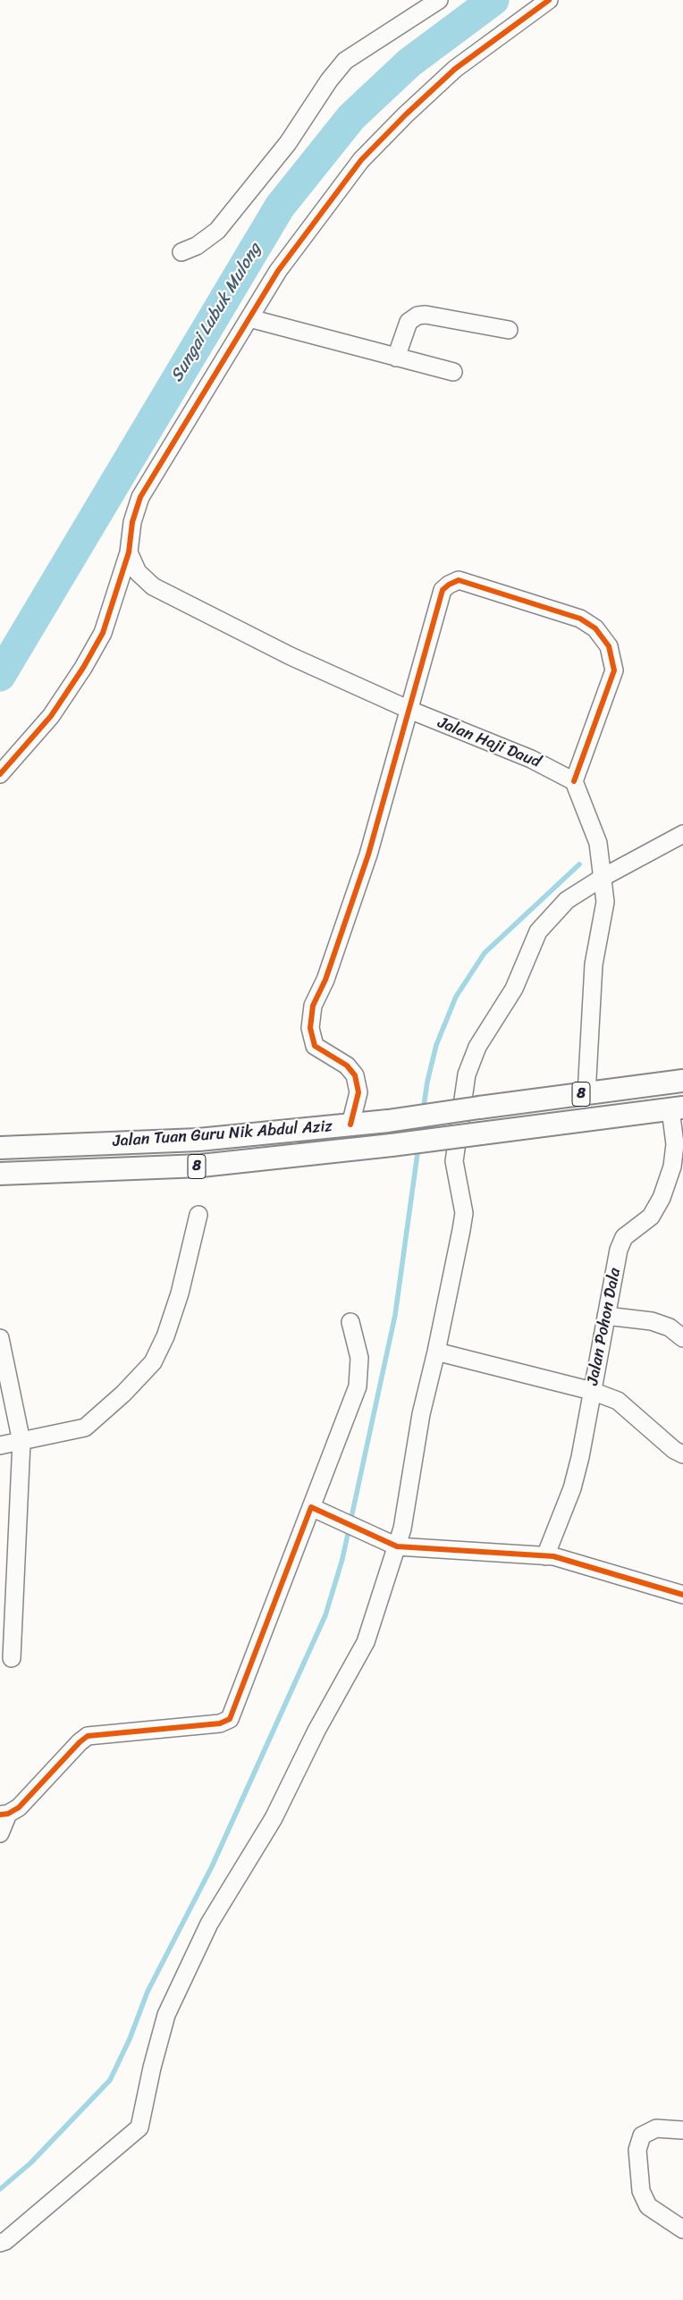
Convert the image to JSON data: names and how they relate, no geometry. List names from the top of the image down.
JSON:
{
  "streets": {
    "main road": ["8", "Jalan Tuan Guru Nik Abdul Aziz"],
    "street": ["Jalan Haji Daud", "Jalan Pohon Dala"]
  },
  "crossings": [
    ["Jalan Tuan Guru Nik Abdul Aziz", "Jalan Pohon Dala"]
  ],
  "water": ["Sungai Lubuk Mulong"]
}
